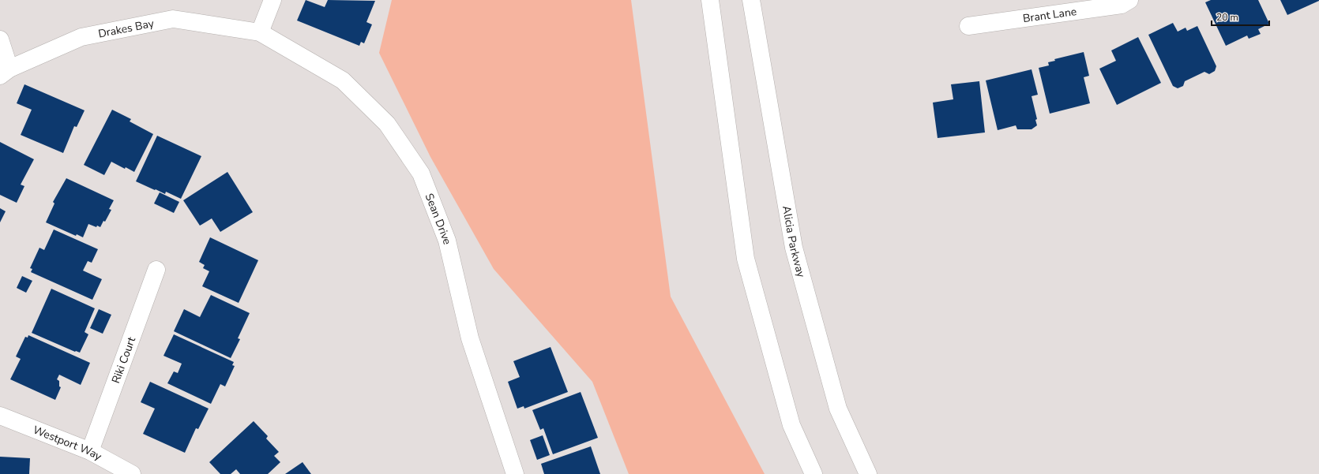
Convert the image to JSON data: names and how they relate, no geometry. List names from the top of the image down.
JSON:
{
  "streets": {
    "street": [
      "Brant Lane",
      "Drakes Bay",
      "Sean Drive",
      "Alicia Parkway",
      "Riki Court",
      "Westport Way"
    ]
  },
  "crossings": [
    ["Drakes Bay", "Sean Drive"],
    ["Riki Court", "Westport Way"]
  ],
  "scale_bar": "20 m"
}
